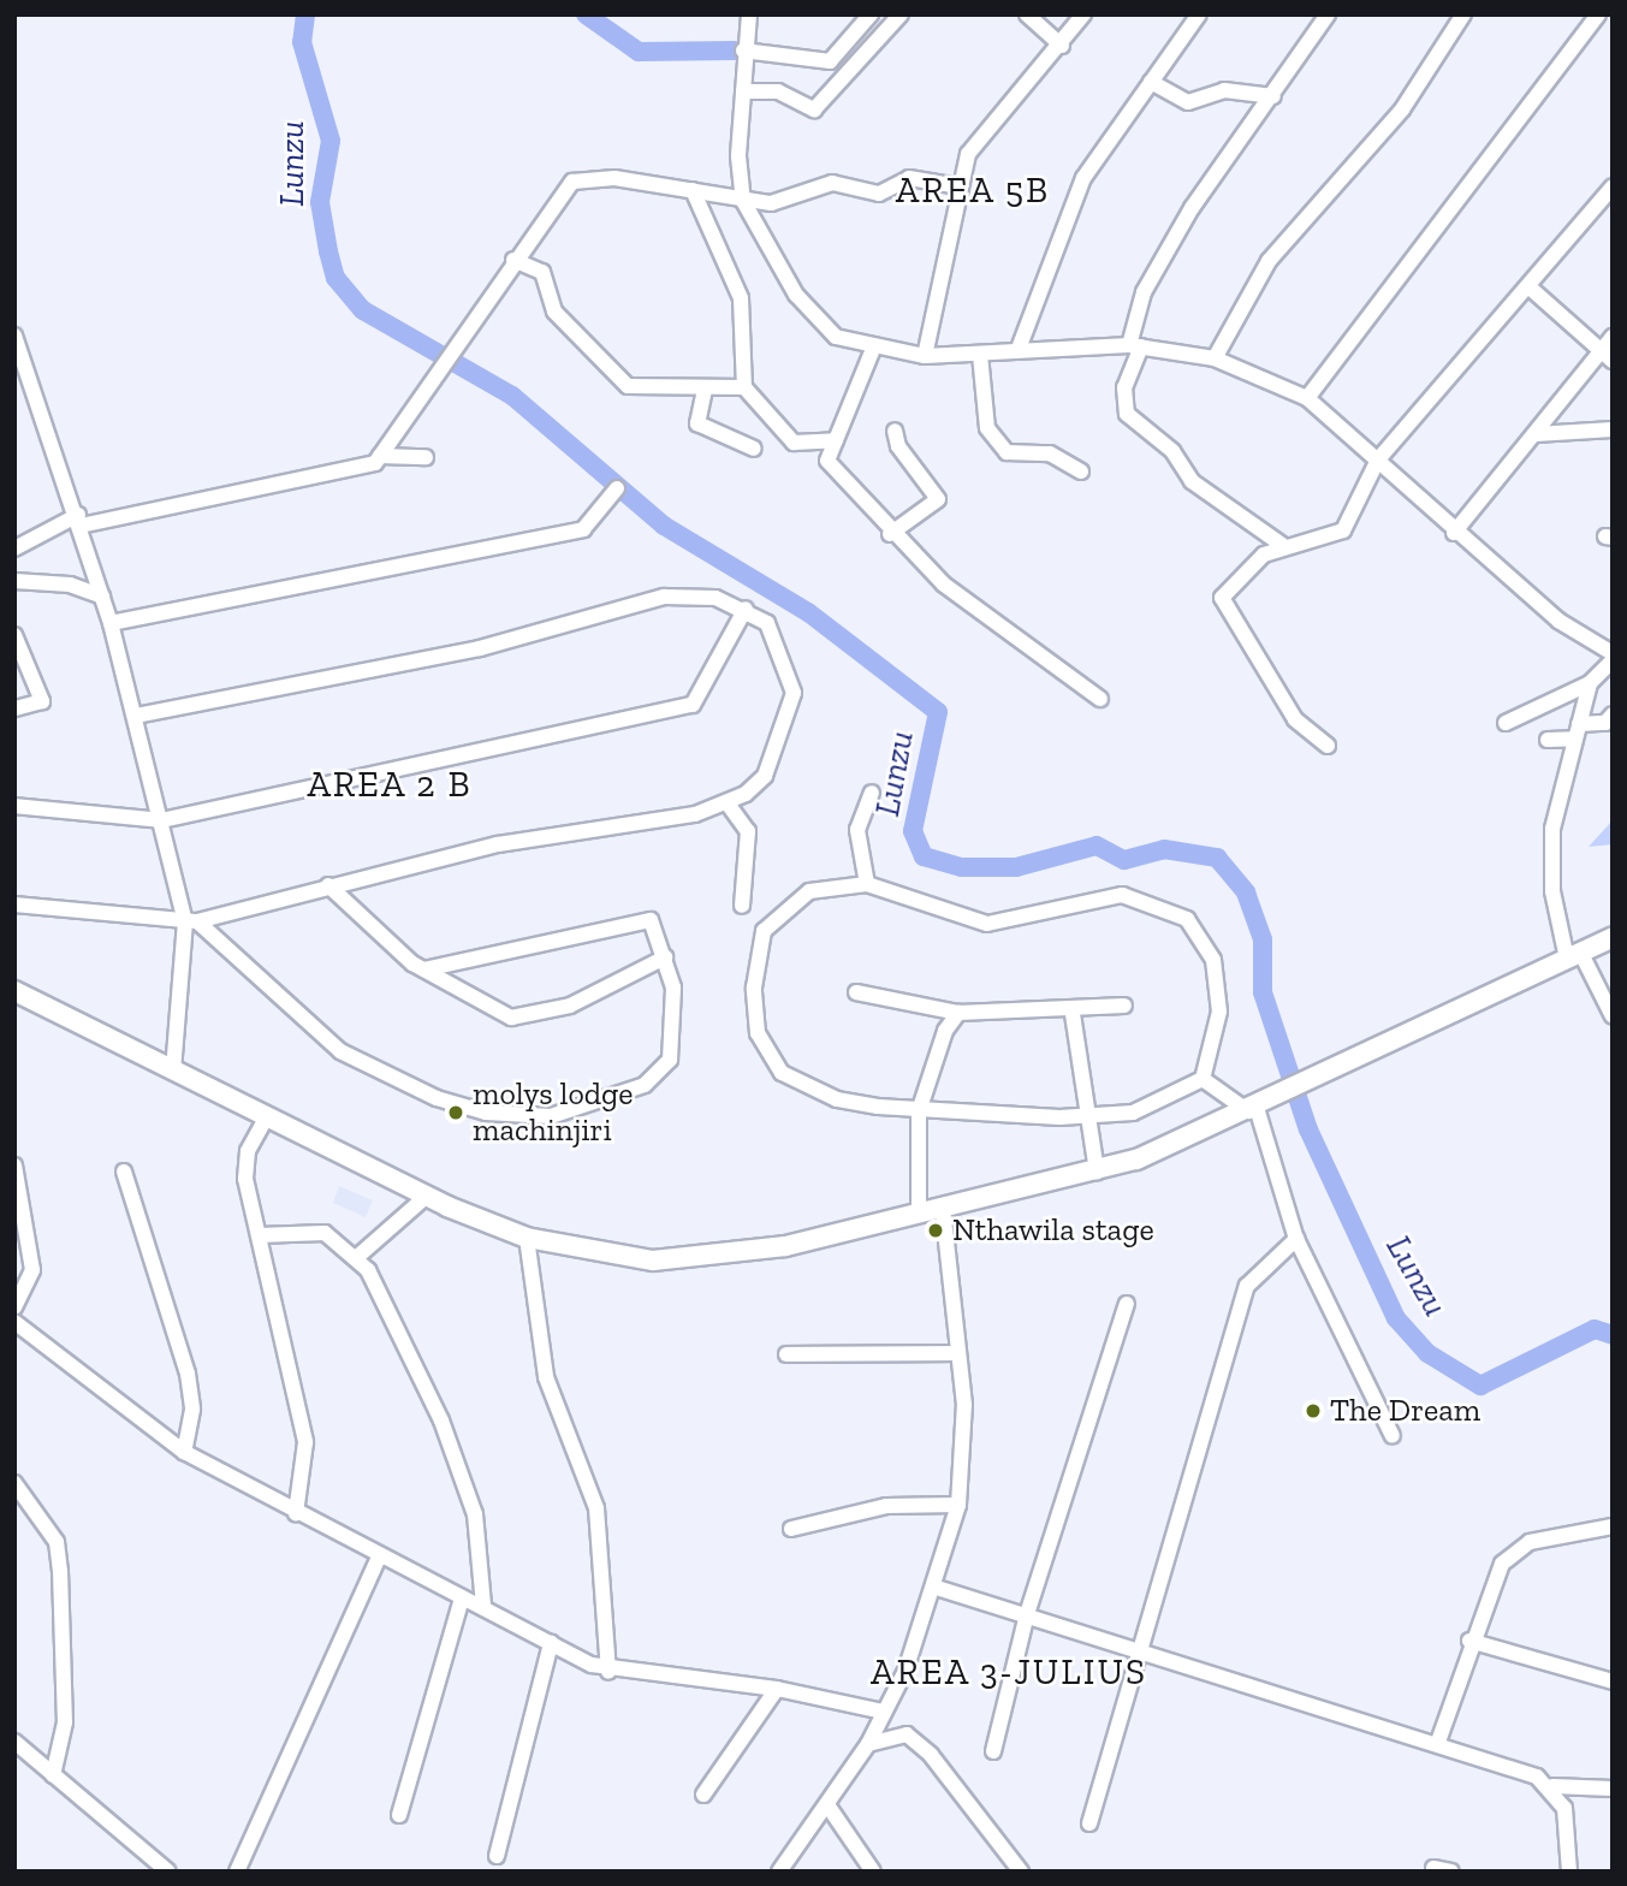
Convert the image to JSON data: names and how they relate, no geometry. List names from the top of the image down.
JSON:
{
  "districts": ["AREA 5B", "AREA 2 B", "AREA 3-JULIUS"],
  "water": ["Lunzu"],
  "places": ["molys lodge machinjiri", "Nthawila stage", "The Dream"]
}
